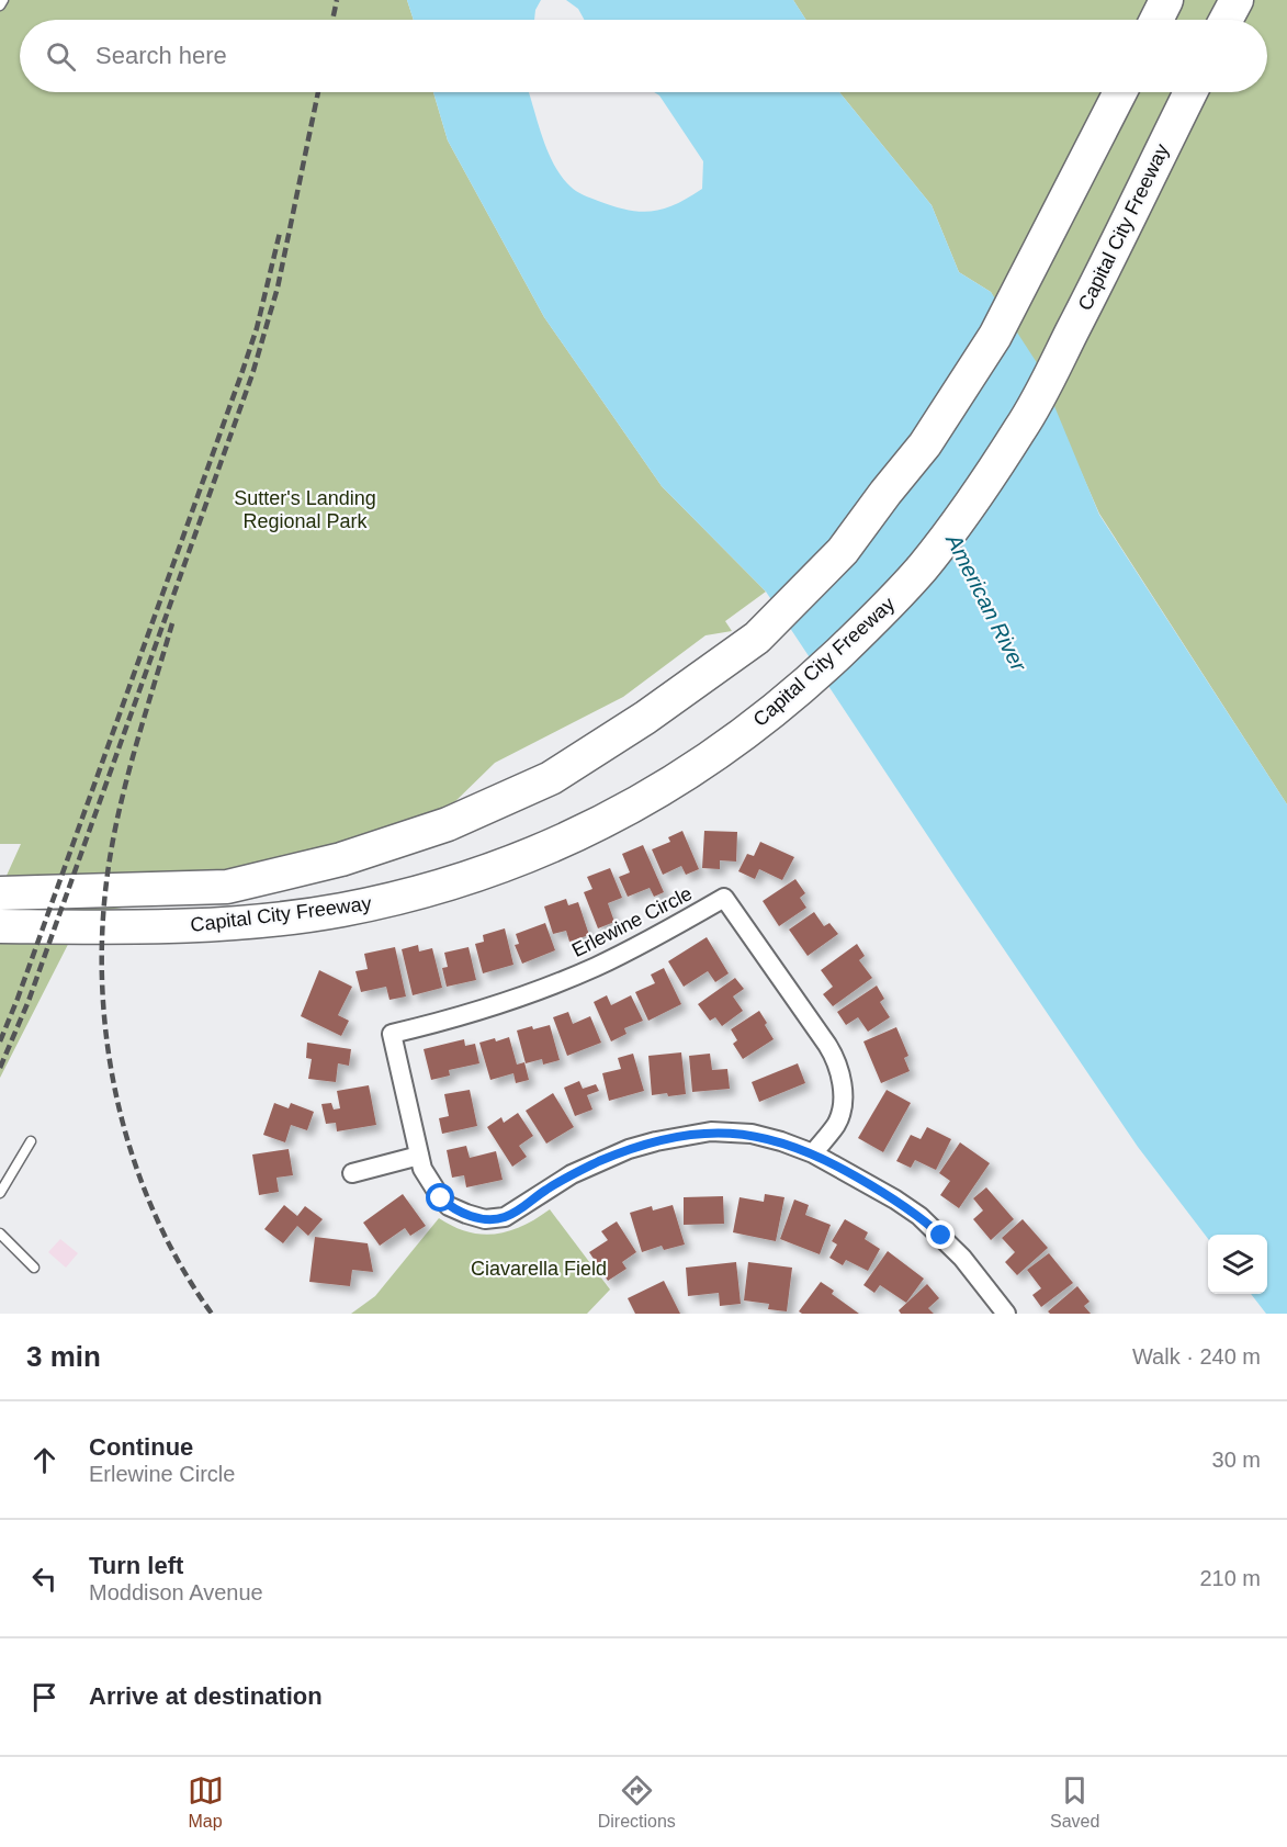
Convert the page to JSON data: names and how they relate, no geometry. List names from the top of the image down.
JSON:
{
  "streets": {
    "highway": ["Capital City Freeway"],
    "street": ["Erlewine Circle"]
  },
  "water": ["American River"],
  "parks": ["Sutter's Landing Regional Park", "Ciavarella Field"],
  "page": {
    "search": "Search here",
    "heading": ["3 min", "Walk · 240 m"],
    "list": [
      ["Continue", "Erlewine Circle", "30 m"],
      ["Turn left", "Moddison Avenue", "210 m"],
      "Arrive at destination"
    ],
    "nav": ["Map", "Directions", "Saved"]
  }
}
